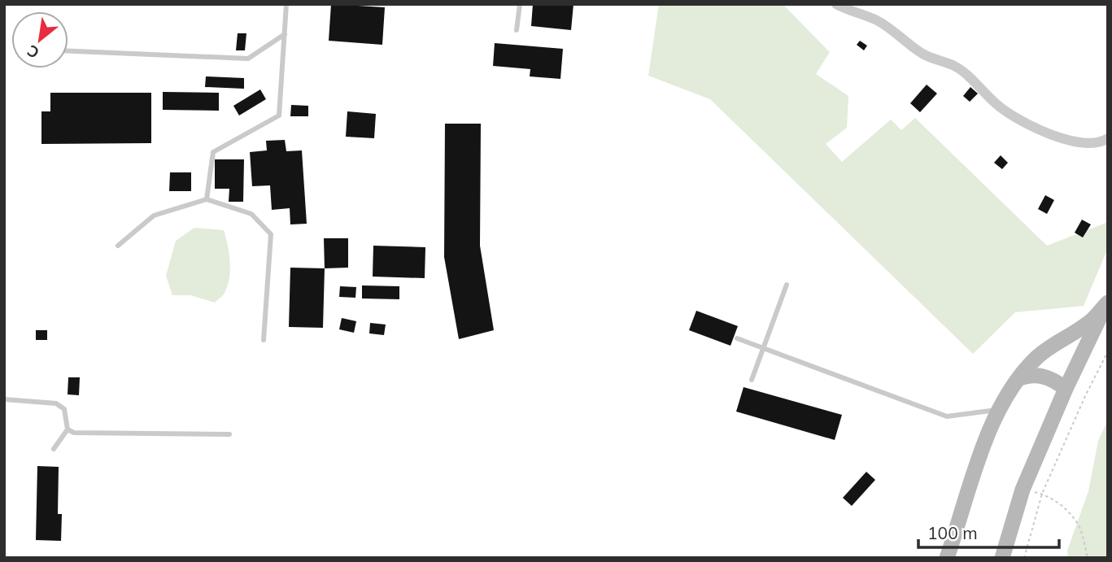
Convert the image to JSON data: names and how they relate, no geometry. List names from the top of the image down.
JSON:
{
  "scale_bar": "100 m",
  "north": "bottom left"
}
